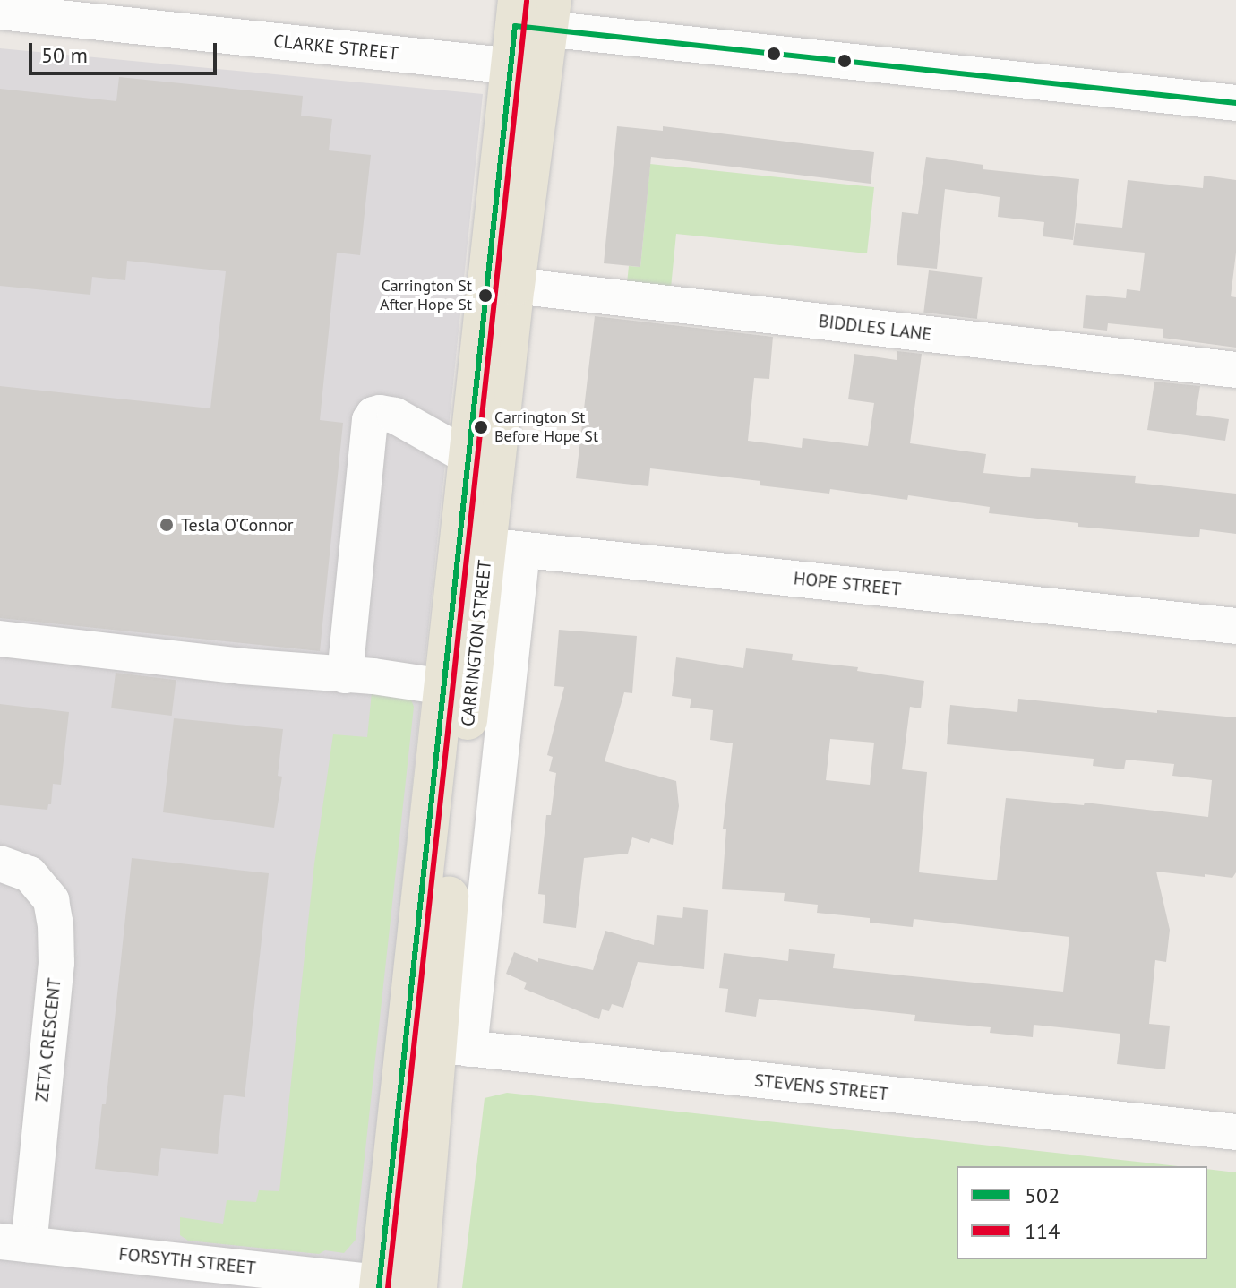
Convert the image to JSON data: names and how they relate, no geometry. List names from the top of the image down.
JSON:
{
  "streets": {
    "main road": ["CARRINGTON STREET"],
    "street": [
      "CLARKE STREET",
      "BIDDLES LANE",
      "HOPE STREET",
      "ZETA CRESCENT",
      "STEVENS STREET",
      "FORSYTH STREET"
    ]
  },
  "crossings": [
    ["CLARKE STREET", "CARRINGTON STREET"],
    ["BIDDLES LANE", "CARRINGTON STREET"],
    ["HOPE STREET", "CARRINGTON STREET"],
    ["CARRINGTON STREET", "STEVENS STREET"],
    ["CARRINGTON STREET", "FORSYTH STREET"],
    ["ZETA CRESCENT", "FORSYTH STREET"]
  ],
  "places": ["Carrington St After Hope St", "Carrington St Before Hope St", "Tesla O'Connor"],
  "lines": ["transit line 114", "transit line 502"],
  "legend": ["502", "114"],
  "scale_bar": "50 m"
}
